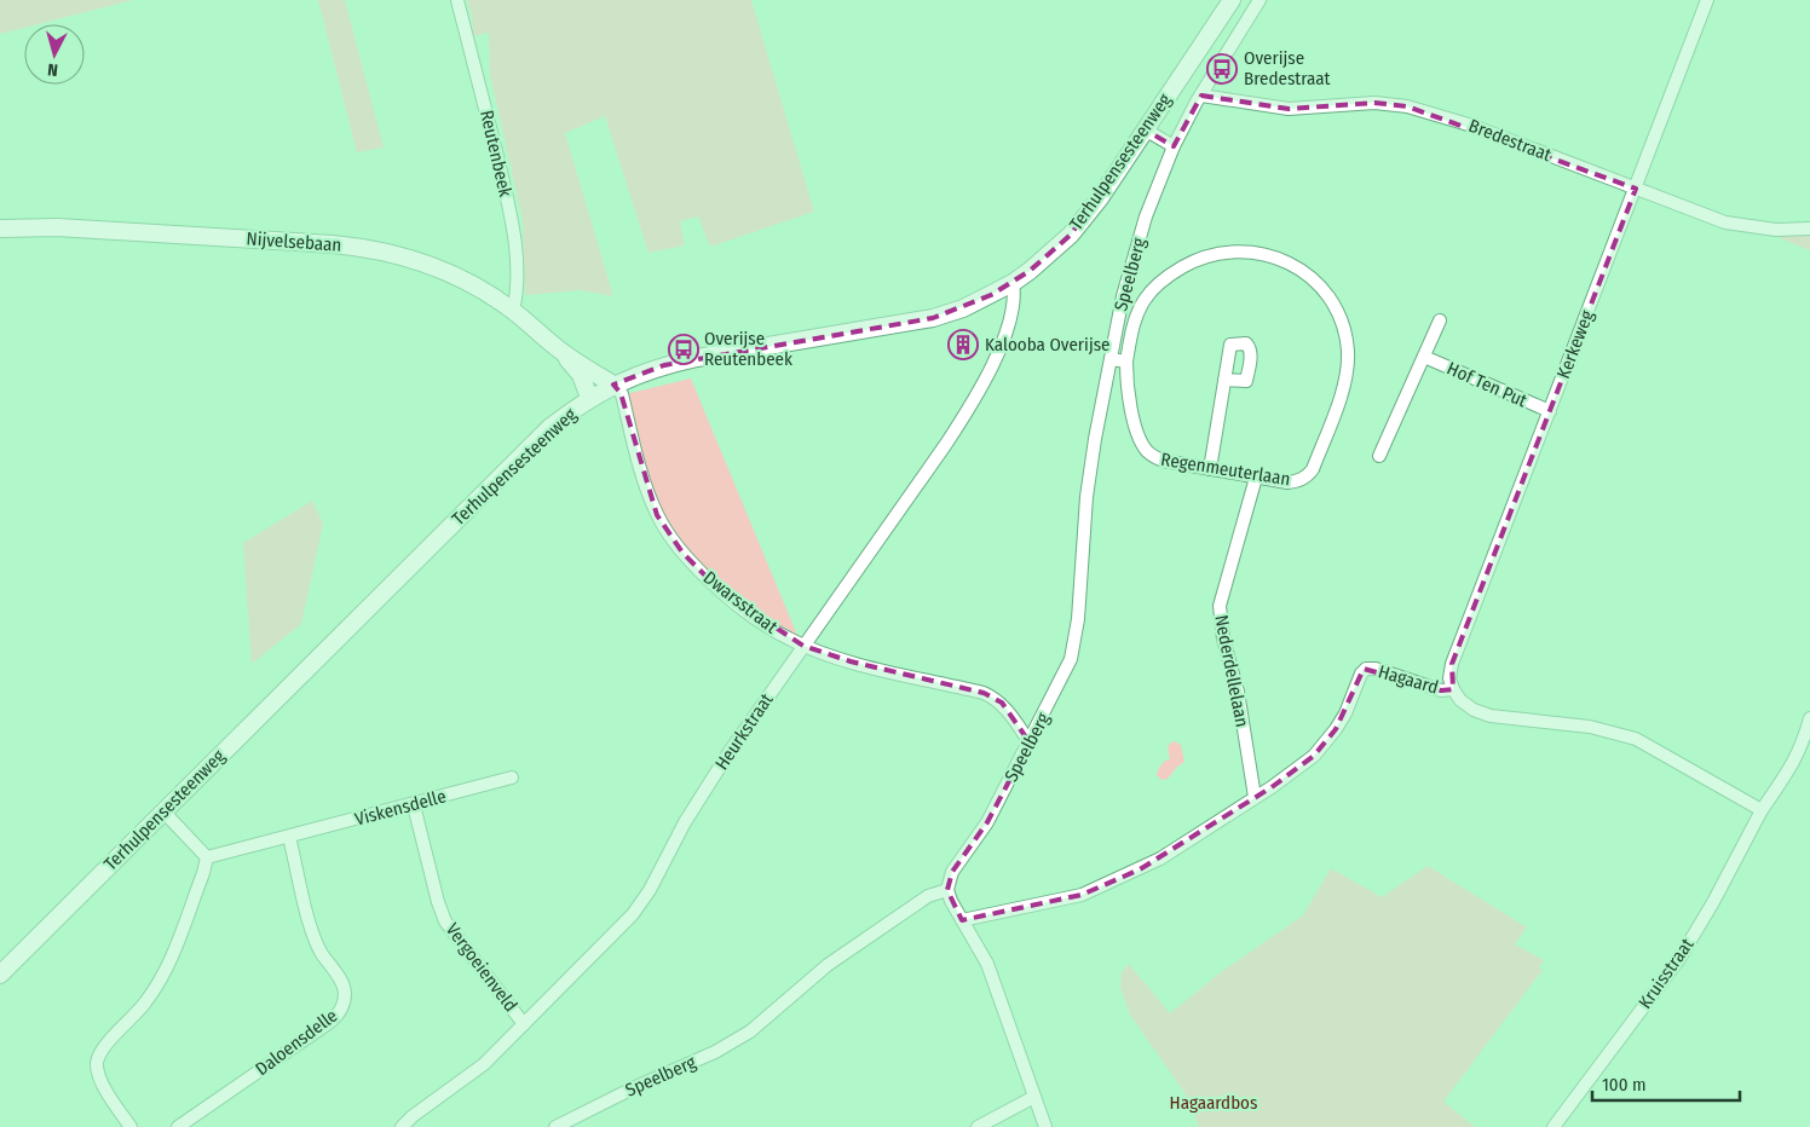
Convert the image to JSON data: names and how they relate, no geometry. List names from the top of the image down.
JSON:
{
  "streets": {
    "main road": ["Terhulpensesteenweg", "Nijvelsebaan"],
    "street": [
      "Bredestraat",
      "Reutenbeek",
      "Speelberg",
      "Kerkeweg",
      "Hof Ten Put",
      "Regenmeuterlaan",
      "Dwarsstraat",
      "Nederdellelaan",
      "Hagaard",
      "Heurkstraat",
      "Viskensdelle",
      "Vergoeienveld",
      "Kruisstraat",
      "Daloensdelle"
    ]
  },
  "crossings": [
    ["Bredestraat", "Speelberg"],
    ["Bredestraat", "Kerkeweg"],
    ["Reutenbeek", "Nijvelsebaan"],
    ["Terhulpensesteenweg", "Nijvelsebaan"],
    ["Terhulpensesteenweg", "Dwarsstraat"],
    ["Terhulpensesteenweg", "Heurkstraat"],
    ["Nijvelsebaan", "Dwarsstraat"],
    ["Speelberg", "Dwarsstraat"],
    ["Kerkeweg", "Hof Ten Put"],
    ["Kerkeweg", "Hagaard"],
    ["Regenmeuterlaan", "Nederdellelaan"],
    ["Dwarsstraat", "Heurkstraat"],
    ["Nederdellelaan", "Hagaard"],
    ["Hagaard", "Kruisstraat"],
    ["Heurkstraat", "Vergoeienveld"],
    ["Viskensdelle", "Vergoeienveld"],
    ["Viskensdelle", "Daloensdelle"]
  ],
  "parks": ["Hagaardbos"],
  "places": {
    "bus stop": ["Overijse Bredestraat", "Overijse Reutenbeek"],
    "building": ["Kalooba Overijse"]
  },
  "scale_bar": "100 m",
  "north": "bottom"
}
